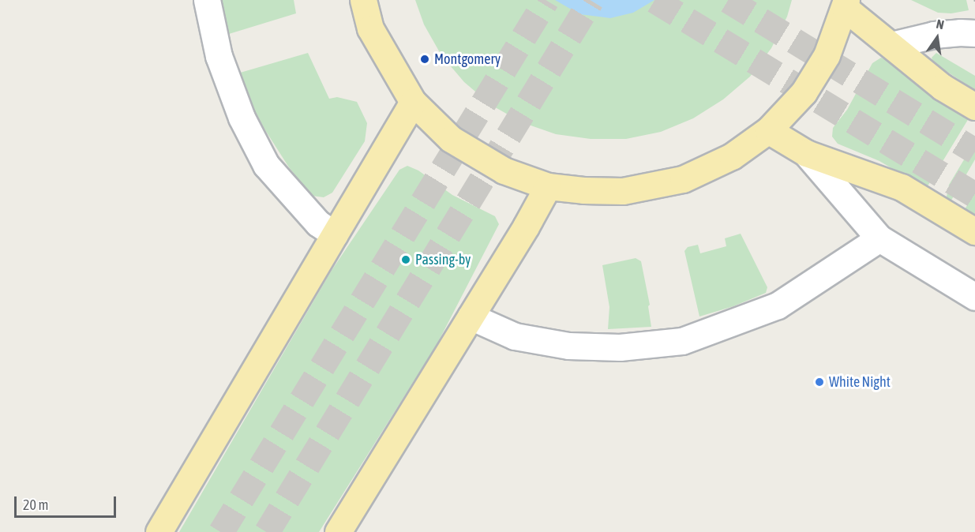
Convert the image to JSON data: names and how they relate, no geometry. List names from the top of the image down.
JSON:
{
  "places": ["Montgomery", "Passing-by", "White Night"],
  "scale_bar": "20 m",
  "north": "top"
}
